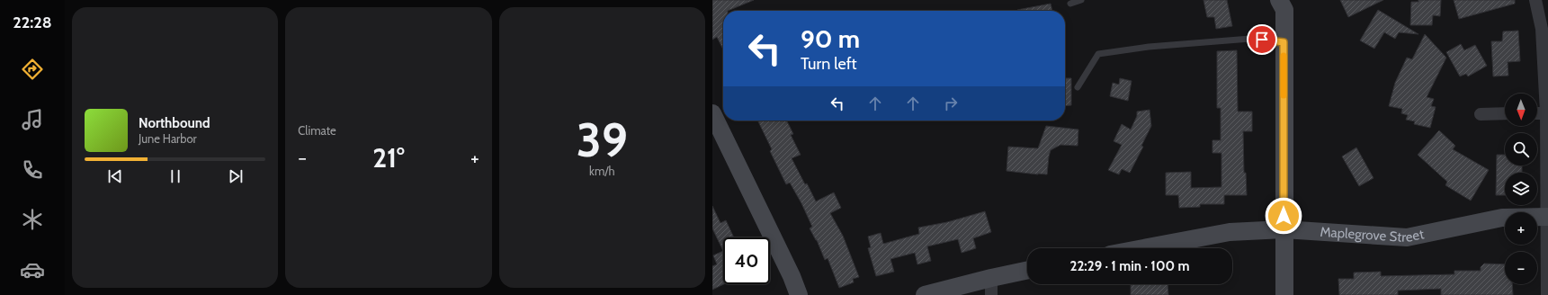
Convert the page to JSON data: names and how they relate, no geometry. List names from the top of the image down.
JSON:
{
  "streets": {
    "street": ["Maplegrove Street"]
  },
  "north": "bottom",
  "page": {
    "tabs": "22:28",
    "tile": [
      "Climate",
      ["39", "km/h"]
    ],
    "turn": ["90 m", "Turn left"],
    "map_buttons": ["+", "−"],
    "song": ["Northbound", "June Harbor"],
    "heat": ["−", "21°", "+"],
    "limit": "40",
    "trip": "22:29 · 1 min · 100 m"
  }
}
